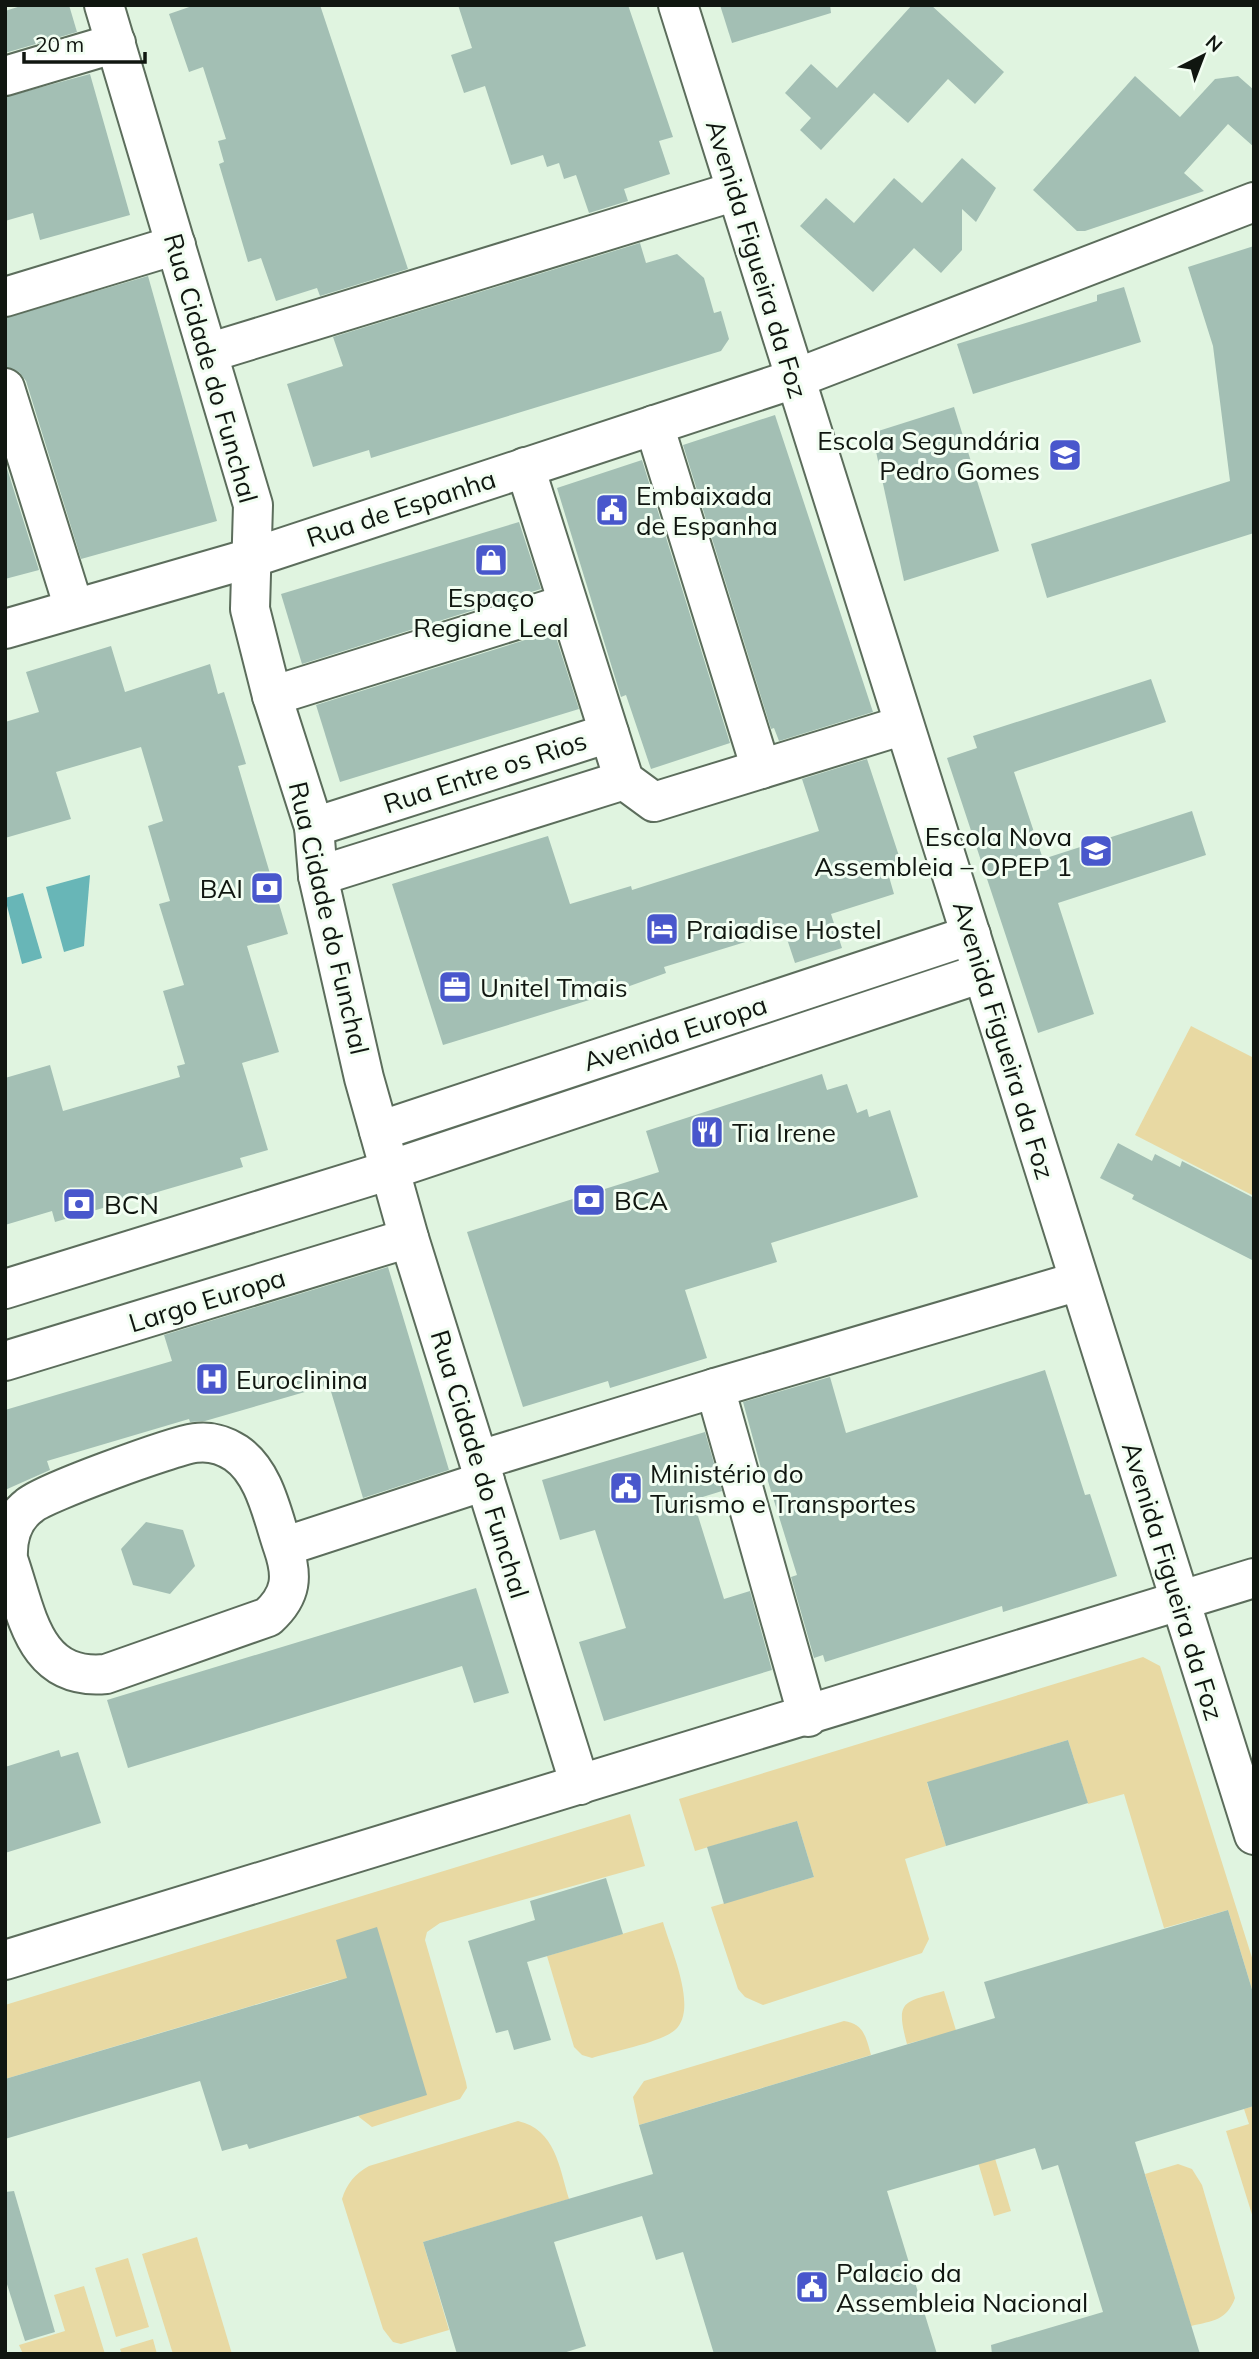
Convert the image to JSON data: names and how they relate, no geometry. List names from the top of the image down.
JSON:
{
  "streets": {
    "street": [
      "Avenida Figueira da Foz",
      "Rua Cidade do Funchal",
      "Rua de Espanha",
      "Rua Entre os Rios",
      "Avenida Europa",
      "Largo Europa"
    ]
  },
  "crossings": [
    ["Avenida Figueira da Foz", "Rua de Espanha"],
    ["Avenida Figueira da Foz", "Avenida Europa"],
    ["Rua Cidade do Funchal", "Rua de Espanha"],
    ["Rua Cidade do Funchal", "Rua Entre os Rios"],
    ["Rua Cidade do Funchal", "Avenida Europa"],
    ["Rua Cidade do Funchal", "Largo Europa"]
  ],
  "places": {
    "school or university": ["Escola Segundária Pedro Gomes", "Escola Nova Assembleia – OPEP 1"],
    "public building": ["Embaixada de Espanha", "Ministério do Turismo e Transportes", "Palacio da Assembleia Nacional"],
    "shop": ["Espaço Regiane Leal"],
    "bank": ["BAI", "BCA", "BCN"],
    "hotel": ["Praiadise Hostel"],
    "office": ["Unitel Tmais"],
    "restaurant": ["Tia Irene"],
    "hospital": ["Euroclinina"]
  },
  "scale_bar": "20 m",
  "north": "top right"
}
